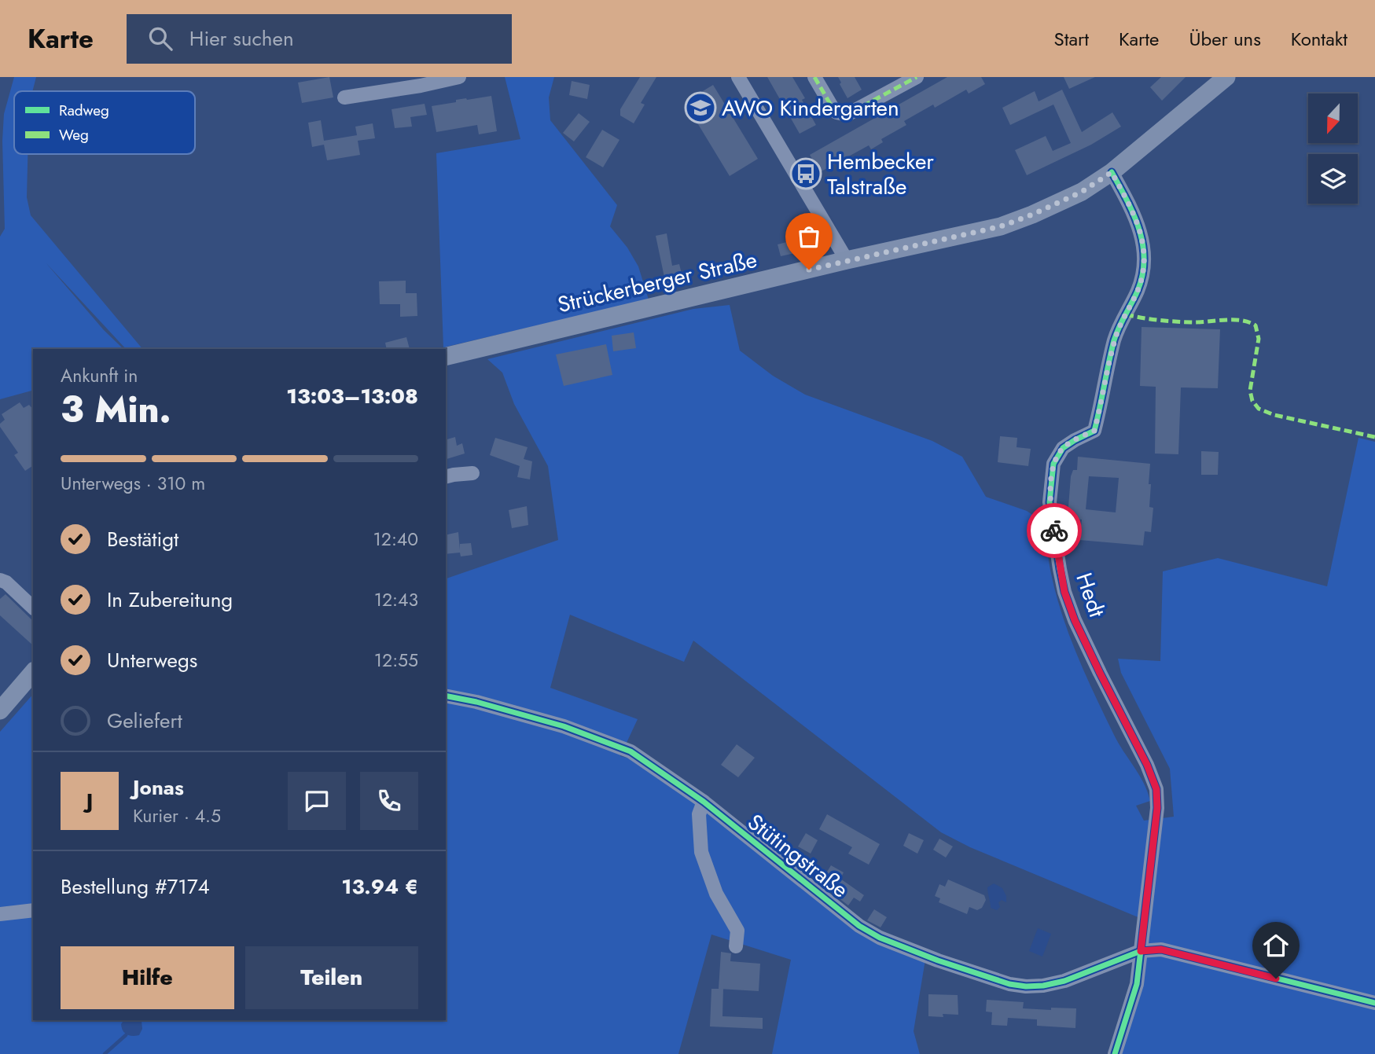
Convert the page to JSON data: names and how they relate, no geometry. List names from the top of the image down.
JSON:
{
  "streets": {
    "main road": ["Strückerberger Straße"],
    "street": ["Hedt", "Stütingstraße"]
  },
  "crossings": [
    ["Strückerberger Straße", "Hedt"],
    ["Hedt", "Stütingstraße"]
  ],
  "places": {
    "school or university": ["AWO Kindergarten"],
    "bus stop": ["Hembecker Talstraße"]
  },
  "legend": ["Radweg", "Weg"],
  "north": "bottom",
  "page": {
    "header": "Karte",
    "search": "Hier suchen",
    "nav": [
      "Start",
      "Karte",
      "Über uns",
      "Kontakt"
    ],
    "heading": ["3 Min.", "Ankunft in", "13:03–13:08"],
    "panel": [
      "Jonas",
      "Kurier · 4.5",
      "Bestellung #7174",
      "13.94 €"
    ],
    "bar": "Unterwegs · 310 m",
    "list": [
      ["Bestätigt", "12:40"],
      ["In Zubereitung", "12:43"],
      ["Unterwegs", "12:55"],
      "Geliefert"
    ],
    "round": "J",
    "buttons": ["Hilfe", "Teilen"]
  }
}
